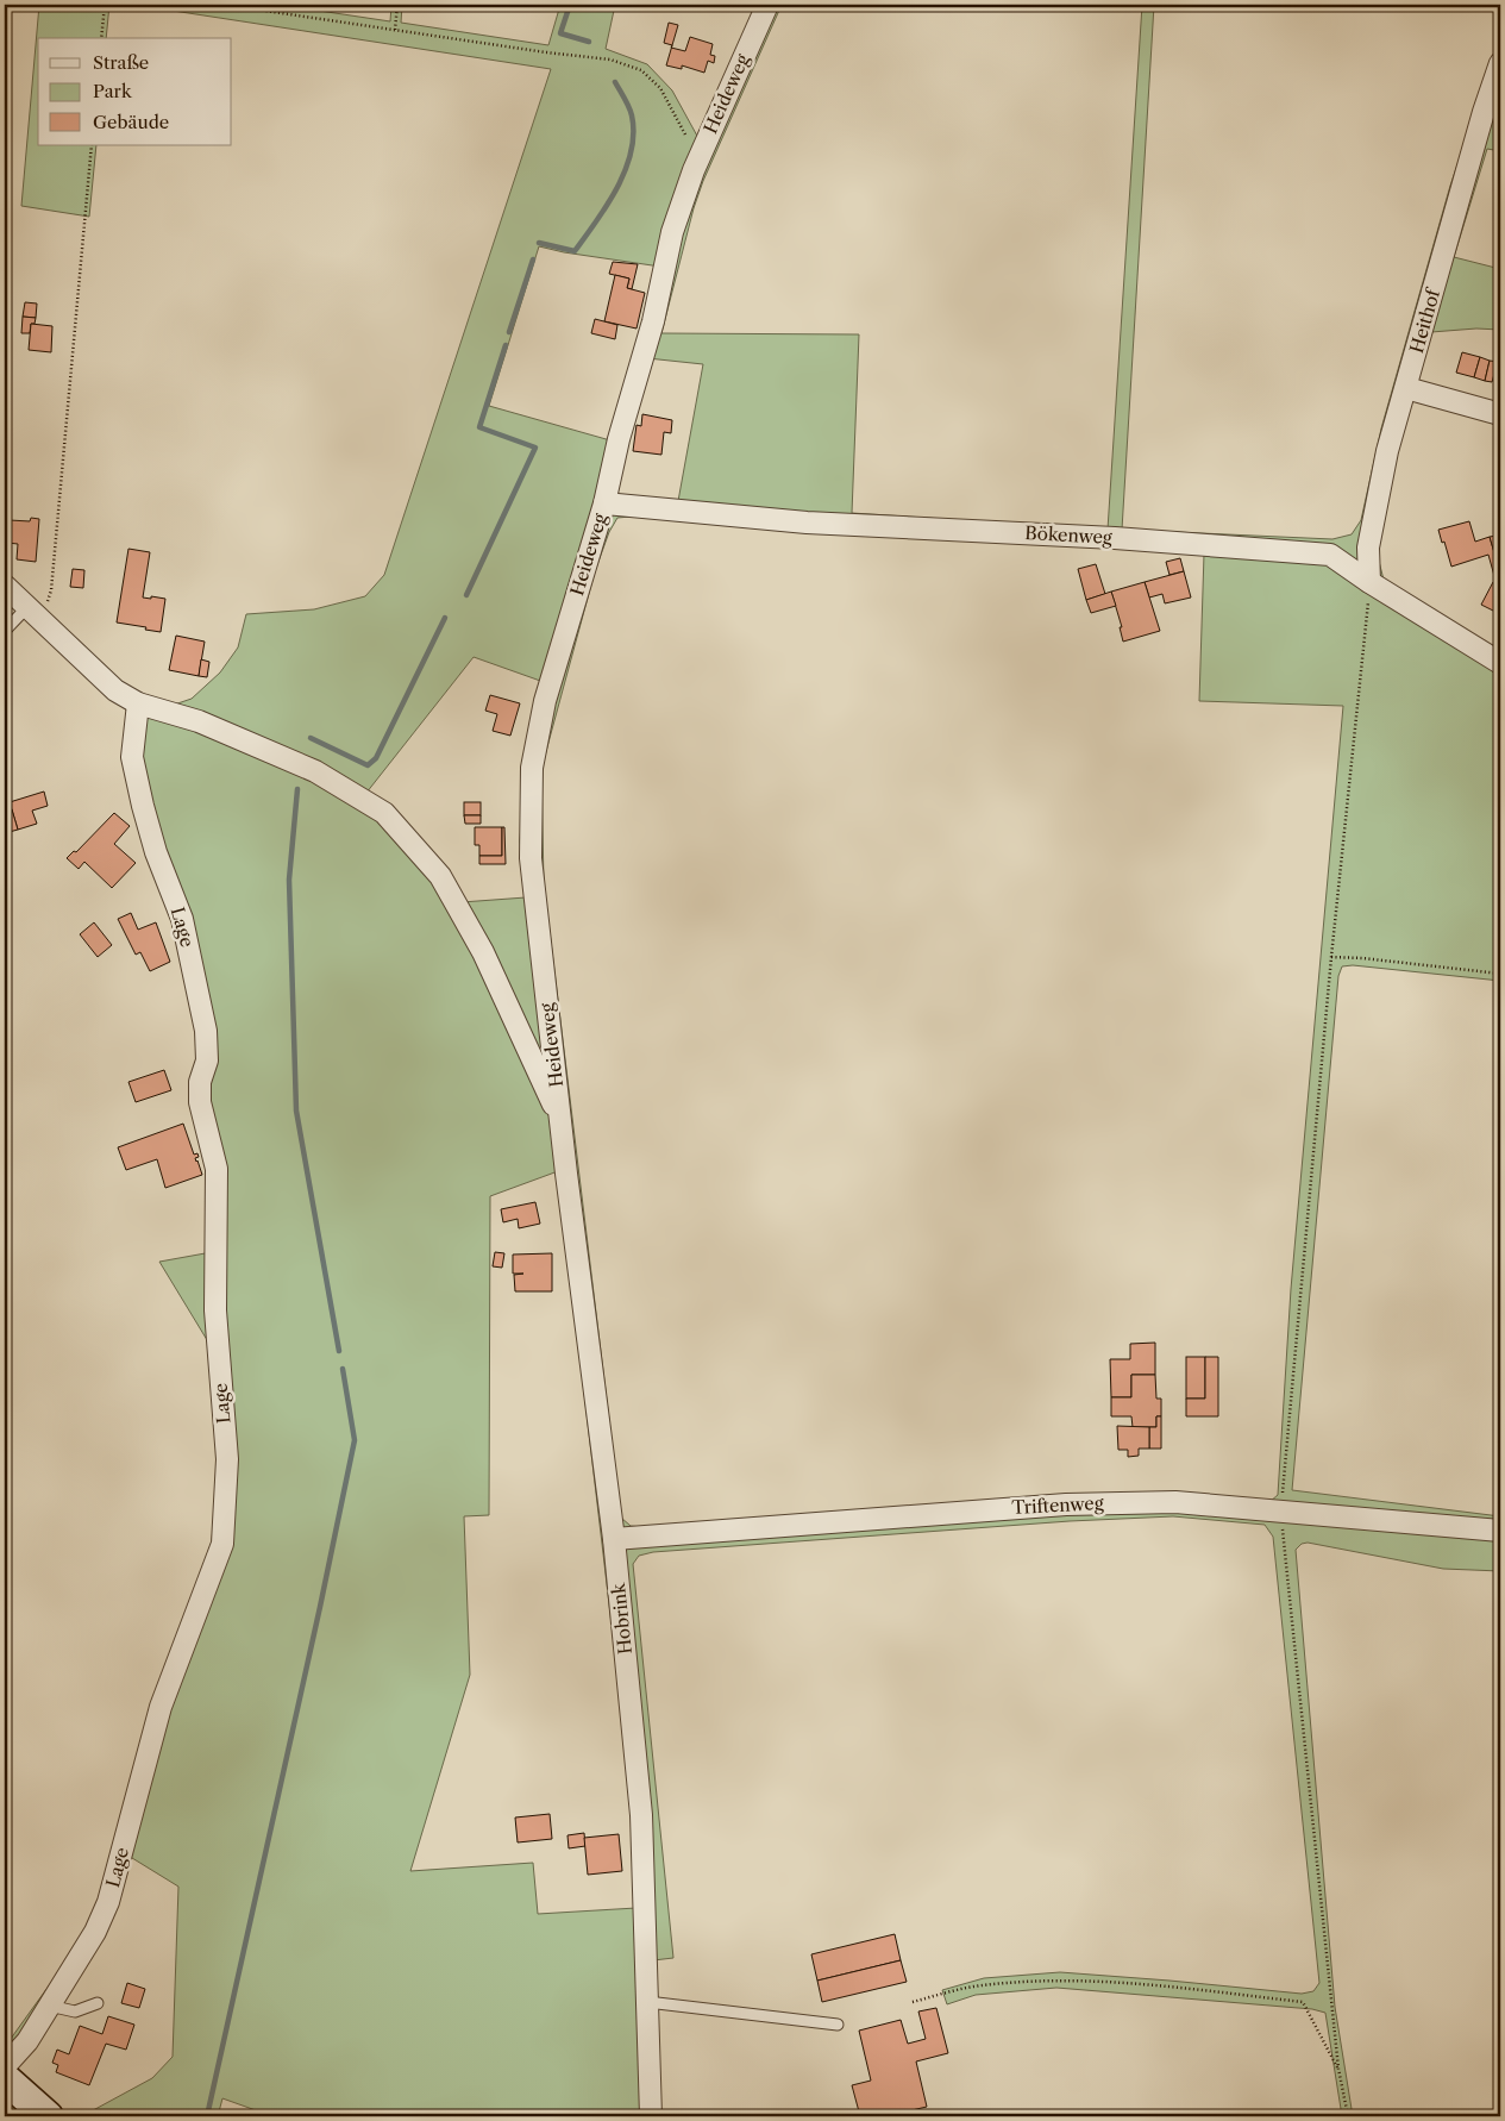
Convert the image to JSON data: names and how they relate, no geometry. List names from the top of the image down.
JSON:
{
  "streets": {
    "street": [
      "Heideweg",
      "Heithof",
      "Bökenweg",
      "Lage",
      "Triftenweg",
      "Hobrink"
    ]
  },
  "crossings": [
    ["Heideweg", "Bökenweg"],
    ["Heideweg", "Hobrink"],
    ["Heithof", "Bökenweg"],
    ["Triftenweg", "Hobrink"]
  ],
  "legend": ["Straße", "Park", "Gebäude"]
}
